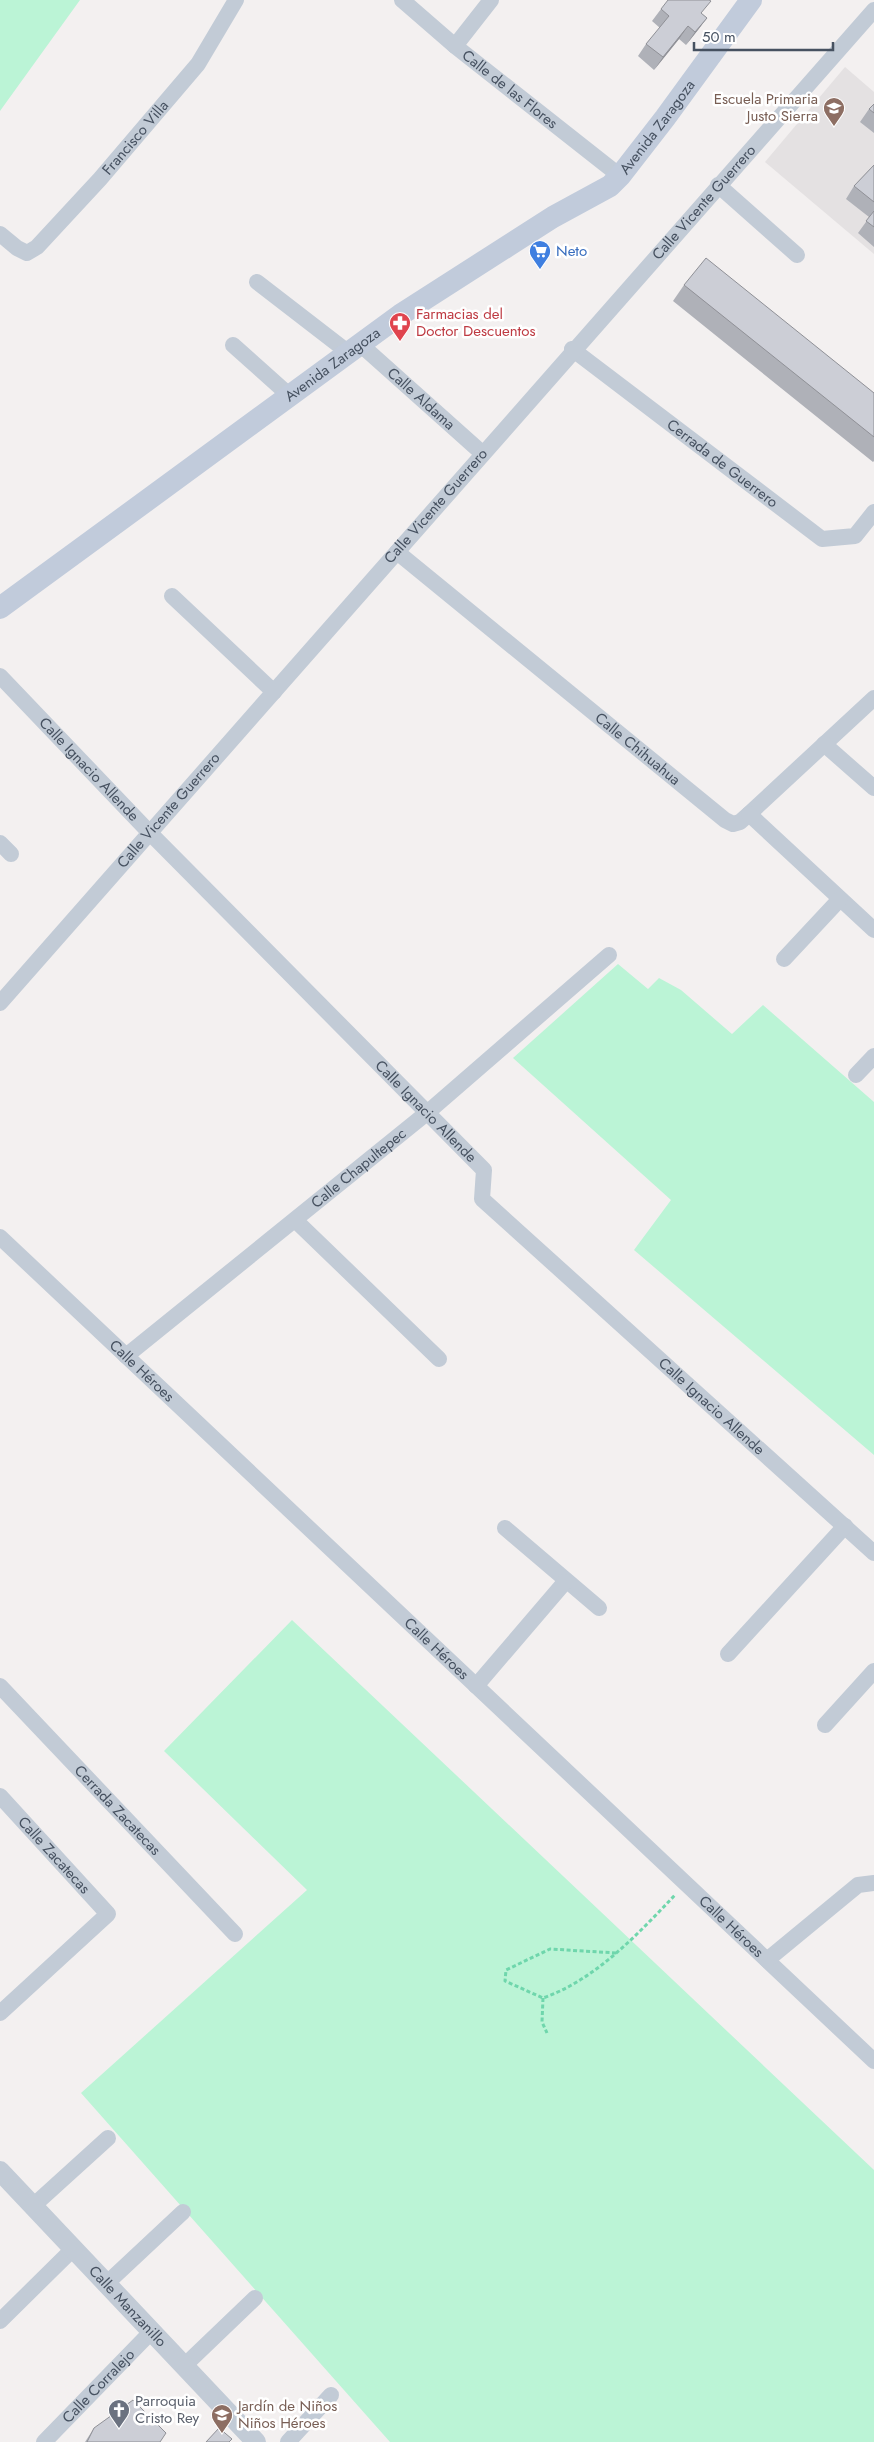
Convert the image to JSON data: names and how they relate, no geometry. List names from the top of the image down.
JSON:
{
  "streets": {
    "main road": ["Avenida Zaragoza"],
    "street": [
      "Calle de las Flores",
      "Francisco Villa",
      "Calle Vicente Guerrero",
      "Calle Aldama",
      "Cerrada de Guerrero",
      "Calle Chihuahua",
      "Calle Ignacio Allende",
      "Calle Chapultepec",
      "Calle Héroes",
      "Cerrada Zacatecas",
      "Calle Zacatecas",
      "Calle Manzanillo",
      "Calle Corralejo"
    ]
  },
  "crossings": [
    ["Calle de las Flores", "Avenida Zaragoza"],
    ["Avenida Zaragoza", "Calle Aldama"],
    ["Calle Vicente Guerrero", "Calle Aldama"],
    ["Calle Vicente Guerrero", "Cerrada de Guerrero"],
    ["Calle Vicente Guerrero", "Calle Chihuahua"],
    ["Calle Vicente Guerrero", "Calle Ignacio Allende"],
    ["Calle Ignacio Allende", "Calle Chapultepec"],
    ["Calle Chapultepec", "Calle Héroes"],
    ["Calle Manzanillo", "Calle Corralejo"]
  ],
  "places": {
    "school or university": ["Escuela Primaria Justo Sierra", "Jardín de Niños Niños Héroes"],
    "supermarket": ["Neto"],
    "pharmacy": ["Farmacias del Doctor Descuentos"],
    "church": ["Parroquia Cristo Rey"]
  },
  "scale_bar": "50 m"
}
